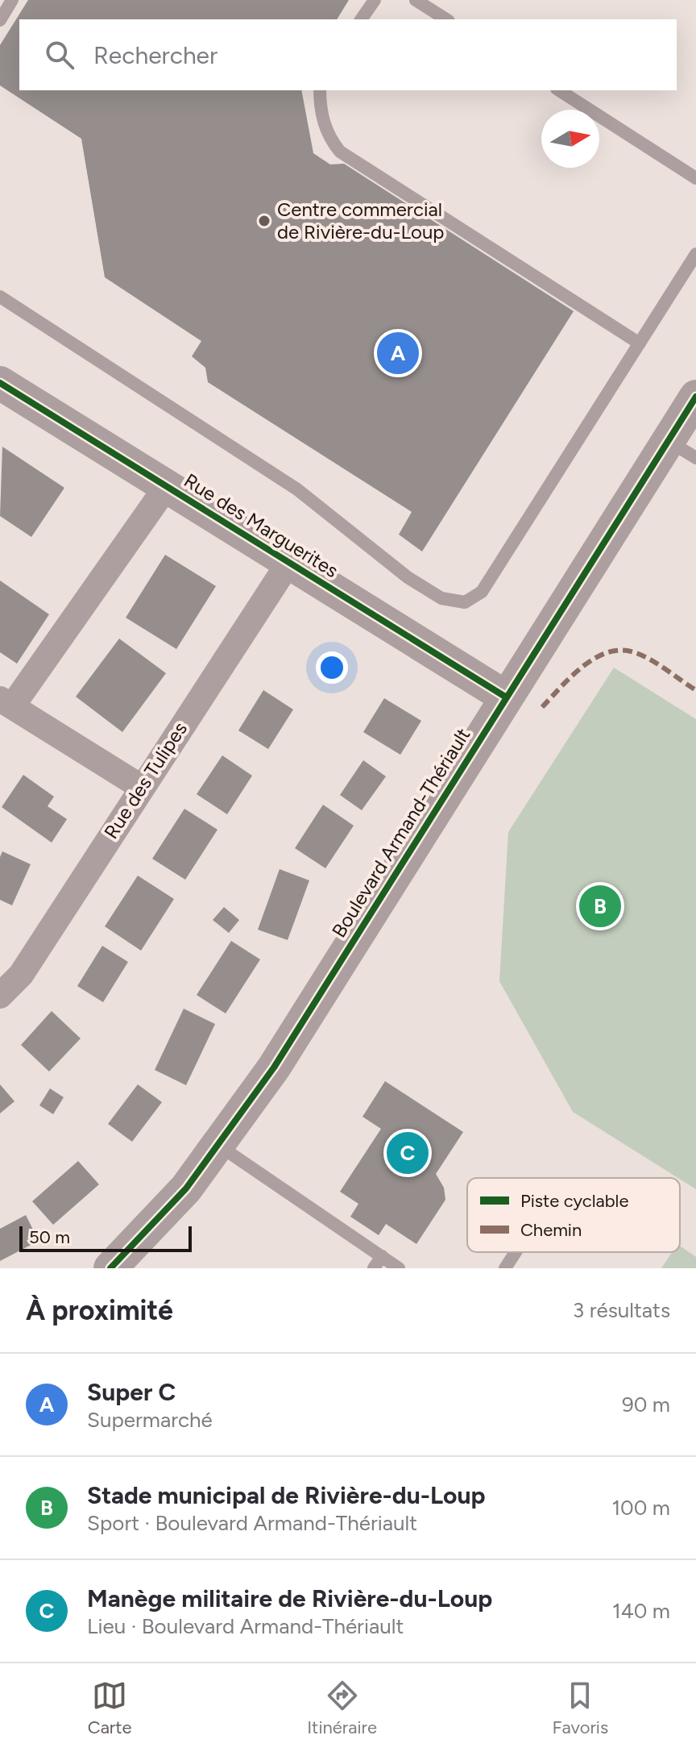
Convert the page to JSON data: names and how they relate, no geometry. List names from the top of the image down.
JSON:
{
  "streets": {
    "street": ["Rue des Marguerites", "Rue des Tulipes", "Boulevard Armand-Thériault"]
  },
  "crossings": [
    ["Rue des Marguerites", "Rue des Tulipes"],
    ["Rue des Marguerites", "Boulevard Armand-Thériault"]
  ],
  "places": ["Centre commercial de Rivière-du-Loup"],
  "legend": ["Piste cyclable", "Chemin"],
  "scale_bar": "50 m",
  "north": "right",
  "page": {
    "search": "Rechercher",
    "pins": ["A", "B", "C"],
    "scale": "50 m",
    "heading": ["À proximité", "3 résultats"],
    "list": [
      {
        "mark": "A",
        "name": "Super C",
        "note": "Supermarché",
        "value": "90 m"
      },
      {
        "mark": "B",
        "name": "Stade municipal de Rivière-du-Loup",
        "note": "Sport · Boulevard Armand-Thériault",
        "value": "100 m"
      },
      {
        "mark": "C",
        "name": "Manège militaire de Rivière-du-Loup",
        "note": "Lieu · Boulevard Armand-Thériault",
        "value": "140 m"
      }
    ],
    "nav": ["Carte", "Itinéraire", "Favoris"]
  }
}
